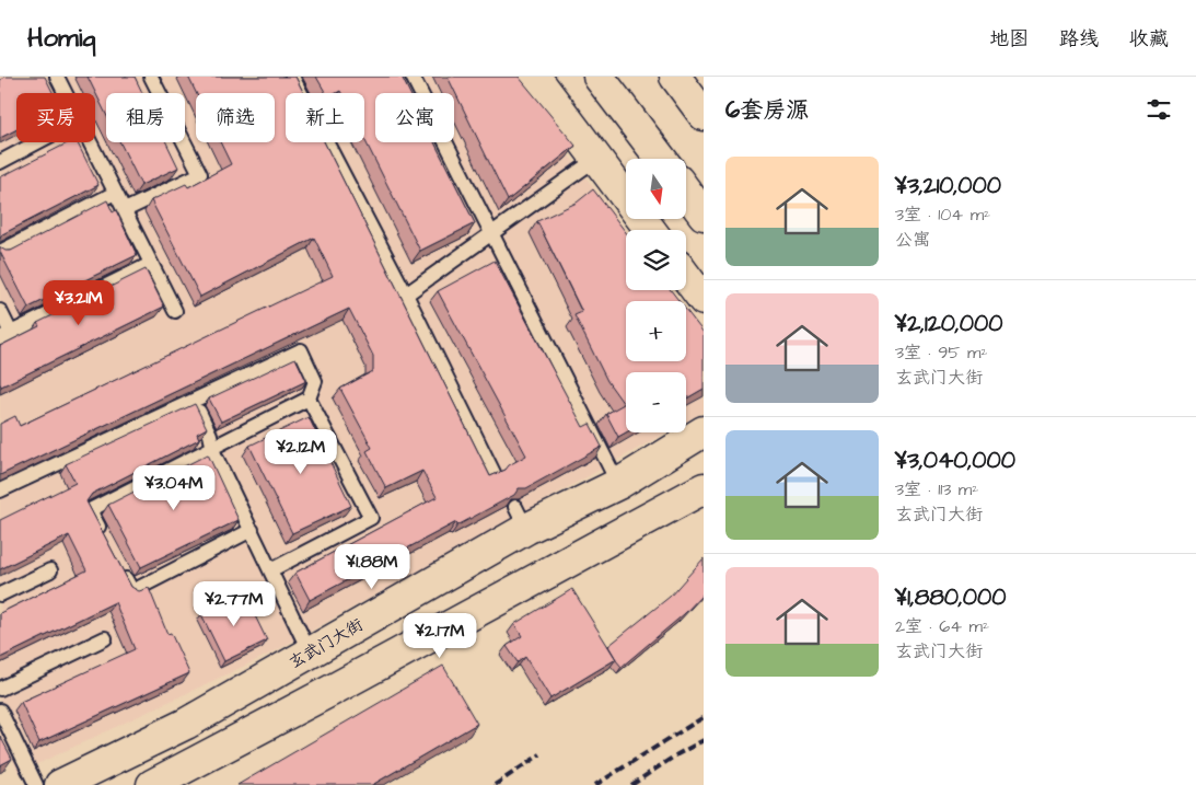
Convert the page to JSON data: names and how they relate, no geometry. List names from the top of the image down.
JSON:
{
  "streets": {
    "main road": ["玄武门大街"]
  },
  "north": "bottom",
  "page": {
    "header": "Homiq",
    "nav": ["地图", "路线", "收藏"],
    "heading": "6套房源",
    "chip": [
      "买房",
      "租房",
      "筛选",
      "新上",
      "公寓"
    ],
    "list": [
      {
        "name": "¥3,210,000",
        "note": "3室 · 104 m² · 公寓"
      },
      {
        "name": "¥2,120,000",
        "note": "3室 · 95 m² · 玄武门大街"
      },
      {
        "name": "¥3,040,000",
        "note": "3室 · 113 m² · 玄武门大街"
      },
      {
        "name": "¥1,880,000",
        "note": "2室 · 64 m² · 玄武门大街"
      }
    ],
    "map_buttons": ["+", "−"],
    "price": [
      "¥3.21M",
      "¥2.12M",
      "¥3.04M",
      "¥1.88M",
      "¥2.77M",
      "¥2.17M"
    ]
  }
}
